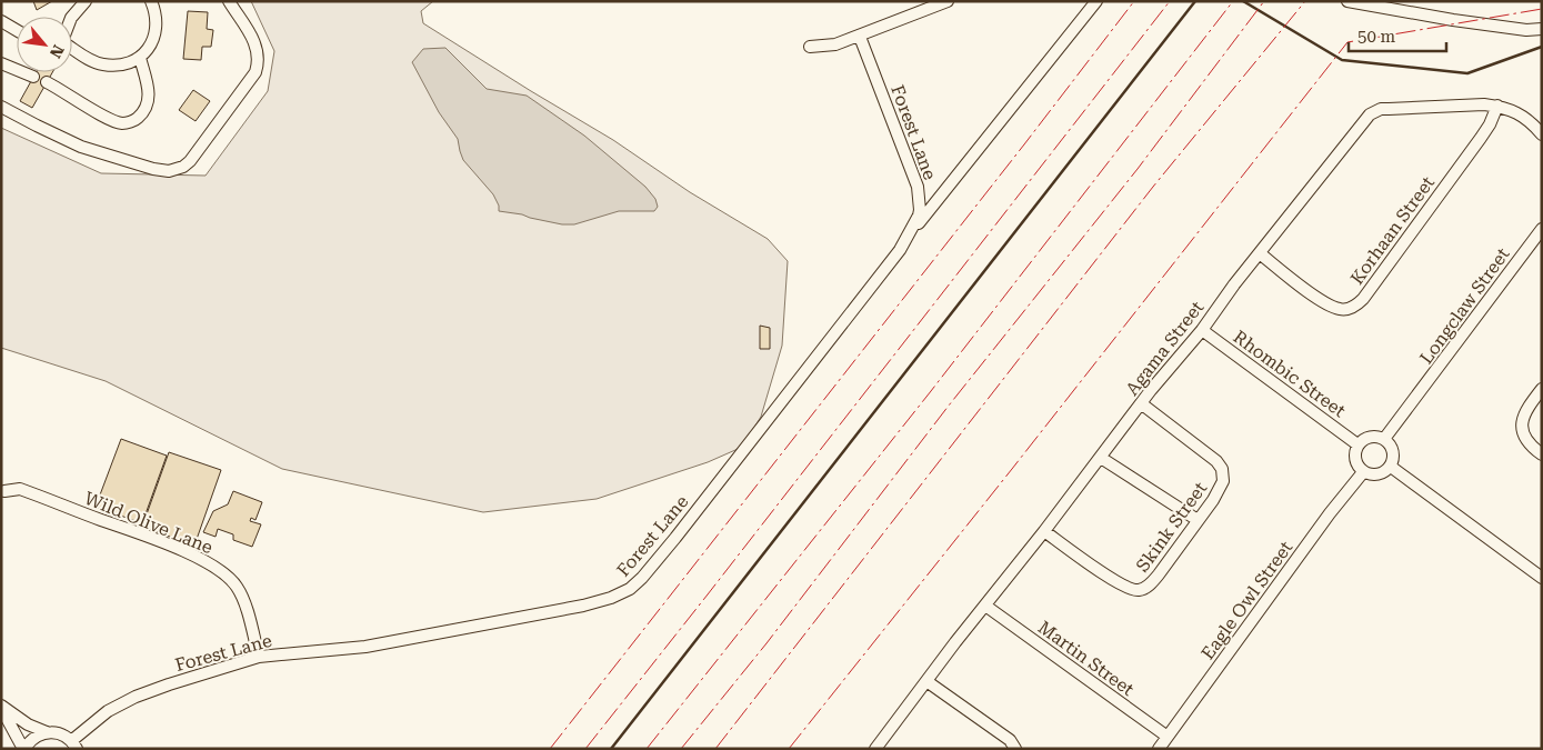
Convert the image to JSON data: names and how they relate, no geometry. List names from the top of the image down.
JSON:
{
  "streets": {
    "street": [
      "Forest Lane",
      "Korhaan Street",
      "Longclaw Street",
      "Agama Street",
      "Rhombic Street",
      "Wild Olive Lane",
      "Skink Street",
      "Eagle Owl Street",
      "Martin Street"
    ]
  },
  "crossings": [
    ["Forest Lane", "Wild Olive Lane"],
    ["Korhaan Street", "Agama Street"],
    ["Longclaw Street", "Rhombic Street"],
    ["Longclaw Street", "Eagle Owl Street"],
    ["Agama Street", "Rhombic Street"],
    ["Agama Street", "Skink Street"],
    ["Agama Street", "Martin Street"],
    ["Rhombic Street", "Eagle Owl Street"],
    ["Eagle Owl Street", "Martin Street"]
  ],
  "scale_bar": "50 m",
  "north": "bottom right"
}
